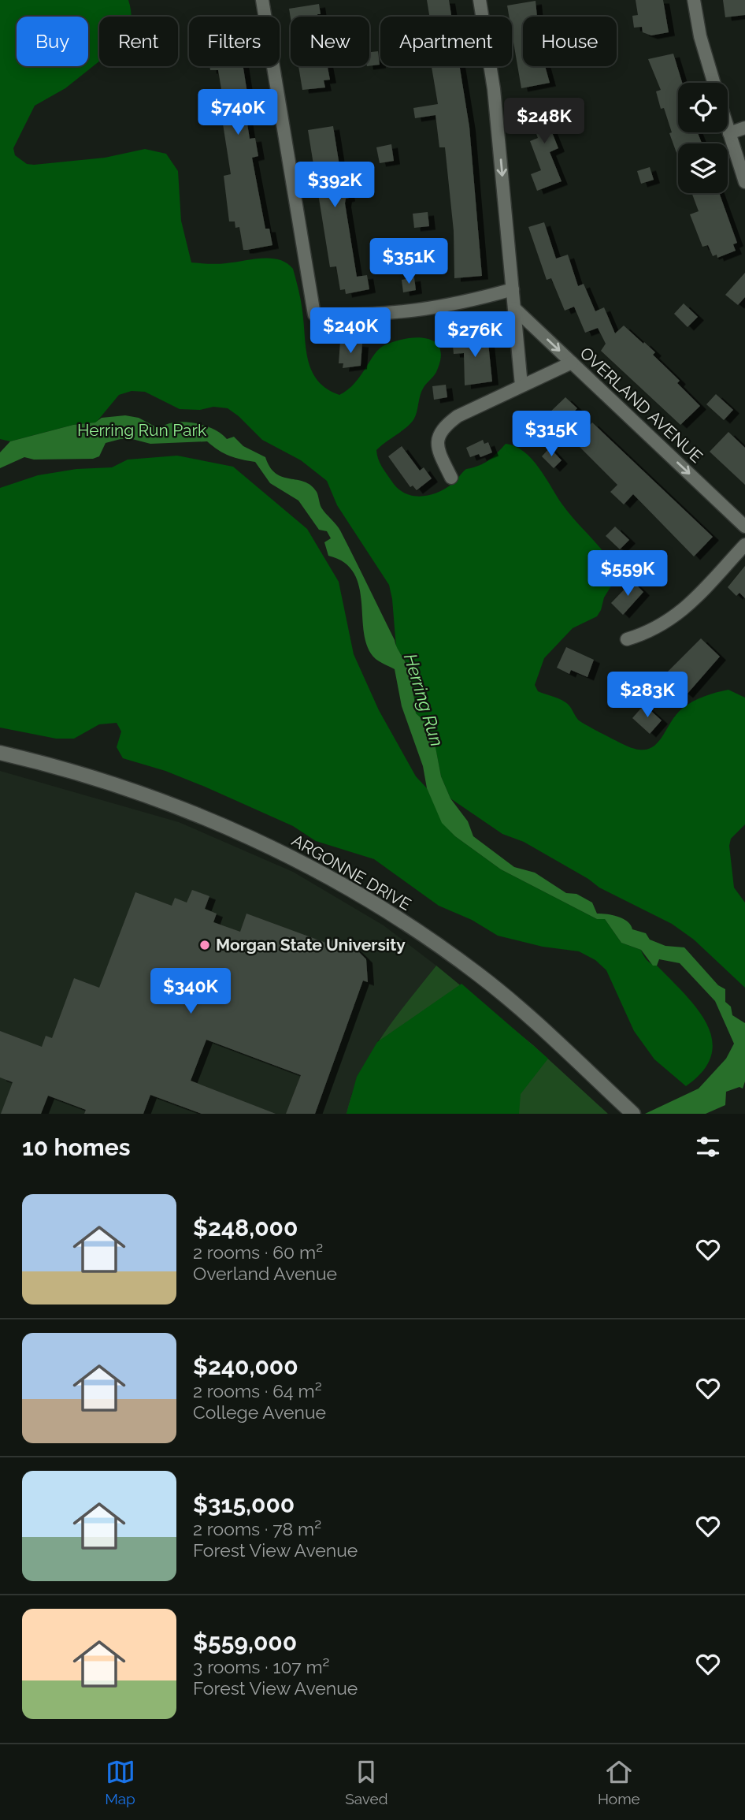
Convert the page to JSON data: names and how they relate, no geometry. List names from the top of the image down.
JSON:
{
  "streets": {
    "main road": ["ARGONNE DRIVE"],
    "street": ["OVERLAND AVENUE"]
  },
  "one_way": ["OVERLAND AVENUE"],
  "water": ["Herring Run"],
  "parks": ["Herring Run Park"],
  "places": ["Morgan State University"],
  "page": {
    "chip": [
      "Buy",
      "Rent",
      "Filters",
      "New",
      "Apartment",
      "House"
    ],
    "price": [
      "$740K",
      "$248K",
      "$392K",
      "$351K",
      "$240K",
      "$276K",
      "$315K",
      "$559K",
      "$283K",
      "$340K"
    ],
    "heading": "10 homes",
    "list": [
      {
        "name": "$248,000",
        "note": "2 rooms · 60 m² · Overland Avenue"
      },
      {
        "name": "$240,000",
        "note": "2 rooms · 64 m² · College Avenue"
      },
      {
        "name": "$315,000",
        "note": "2 rooms · 78 m² · Forest View Avenue"
      },
      {
        "name": "$559,000",
        "note": "3 rooms · 107 m² · Forest View Avenue"
      }
    ],
    "tabs": ["Map", "Saved", "Home"]
  }
}
